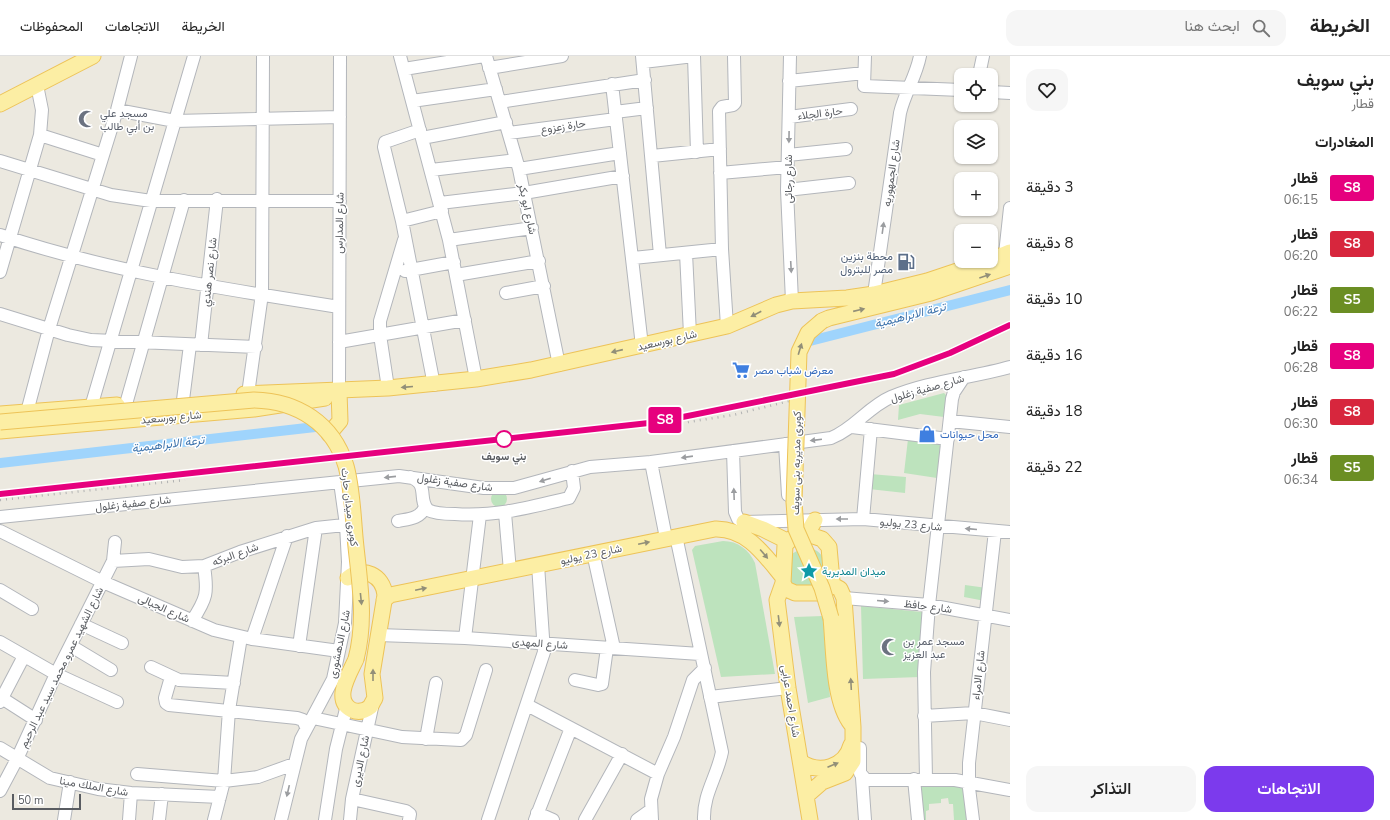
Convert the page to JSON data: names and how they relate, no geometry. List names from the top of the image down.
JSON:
{
  "streets": {
    "main road": [
      "شارع بورسعيد",
      "كوبرى مديريه بنى سويف",
      "كوبرى ميدان حارث",
      "شارع 23 يوليو",
      "شارع احمد عرابى",
      "شارع الديرى"
    ],
    "street": [
      "حارة الجلاء",
      "حارة زعزوع",
      "شارع الجمهوريه",
      "شارع رجائى",
      "شارع ابو بكر",
      "شارع المدارس",
      "شارع نصر هندي",
      "شارع صفية زغلول",
      "شارع البركه",
      "شارع حافظ",
      "شارع الجبالى",
      "شارع المهدى",
      "شارع الدهشورى",
      "شارع الشهيد عمرو محمد سيد عبد الرحيم",
      "شارع الامراء",
      "شارع الملك مينا"
    ]
  },
  "crossings": [
    ["حارة الجلاء", "شارع رجائى"],
    ["حارة زعزوع", "شارع ابو بكر"],
    ["شارع الجمهوريه", "شارع بورسعيد"],
    ["شارع رجائى", "شارع بورسعيد"],
    ["شارع ابو بكر", "شارع بورسعيد"],
    ["شارع المدارس", "شارع بورسعيد"],
    ["شارع نصر هندي", "شارع بورسعيد"],
    ["شارع صفية زغلول", "شارع الدهشورى"],
    ["كوبرى ميدان حارث", "شارع الدهشورى"],
    ["شارع 23 يوليو", "شارع الامراء"],
    ["شارع 23 يوليو", "شارع احمد عرابى"],
    ["شارع 23 يوليو", "شارع الديرى"],
    ["شارع البركه", "شارع الدهشورى"],
    ["شارع البركه", "شارع الشهيد عمرو محمد سيد عبد الرحيم"],
    ["شارع حافظ", "شارع الامراء"],
    ["شارع الجبالى", "شارع الدهشورى"],
    ["شارع الجبالى", "شارع الشهيد عمرو محمد سيد عبد الرحيم"],
    ["شارع المهدى", "شارع الديرى"],
    ["شارع الشهيد عمرو محمد سيد عبد الرحيم", "شارع الملك مينا"]
  ],
  "one_way": ["شارع الجمهوريه", "شارع صفية زغلول", "شارع حافظ"],
  "water": ["ترعة الابراهيمية"],
  "places": {
    "mosque": ["مسجد علي بن أبي طالب", "مسجد عمر بن عبد العزيز"],
    "fuel station": ["محطة بنزين مصر للبترول"],
    "supermarket": ["معرض شباب مصر"],
    "shop": ["محل حيوانات"],
    "other": ["بني سويف"],
    "place": ["ميدان المديرية"]
  },
  "scale_bar": "50 m",
  "page": {
    "header": "الخريطة",
    "search": "ابحث هنا",
    "nav": ["الخريطة", "الاتجاهات", "المحفوظات"],
    "heading": [
      ["بني سويف", "قطار"],
      "المغادرات"
    ],
    "on_map": "S8",
    "map_buttons": ["+", "−"],
    "list": [
      {
        "mark": "S8",
        "name": "قطار",
        "note": "06:15",
        "value": "3 دقيقة"
      },
      {
        "mark": "S8",
        "name": "قطار",
        "note": "06:20",
        "value": "8 دقيقة"
      },
      {
        "mark": "S5",
        "name": "قطار",
        "note": "06:22",
        "value": "10 دقيقة"
      },
      {
        "mark": "S8",
        "name": "قطار",
        "note": "06:28",
        "value": "16 دقيقة"
      },
      {
        "mark": "S8",
        "name": "قطار",
        "note": "06:30",
        "value": "18 دقيقة"
      },
      {
        "mark": "S5",
        "name": "قطار",
        "note": "06:34",
        "value": "22 دقيقة"
      }
    ],
    "buttons": ["الاتجاهات", "التذاكر"],
    "scale": "50 m"
  }
}
